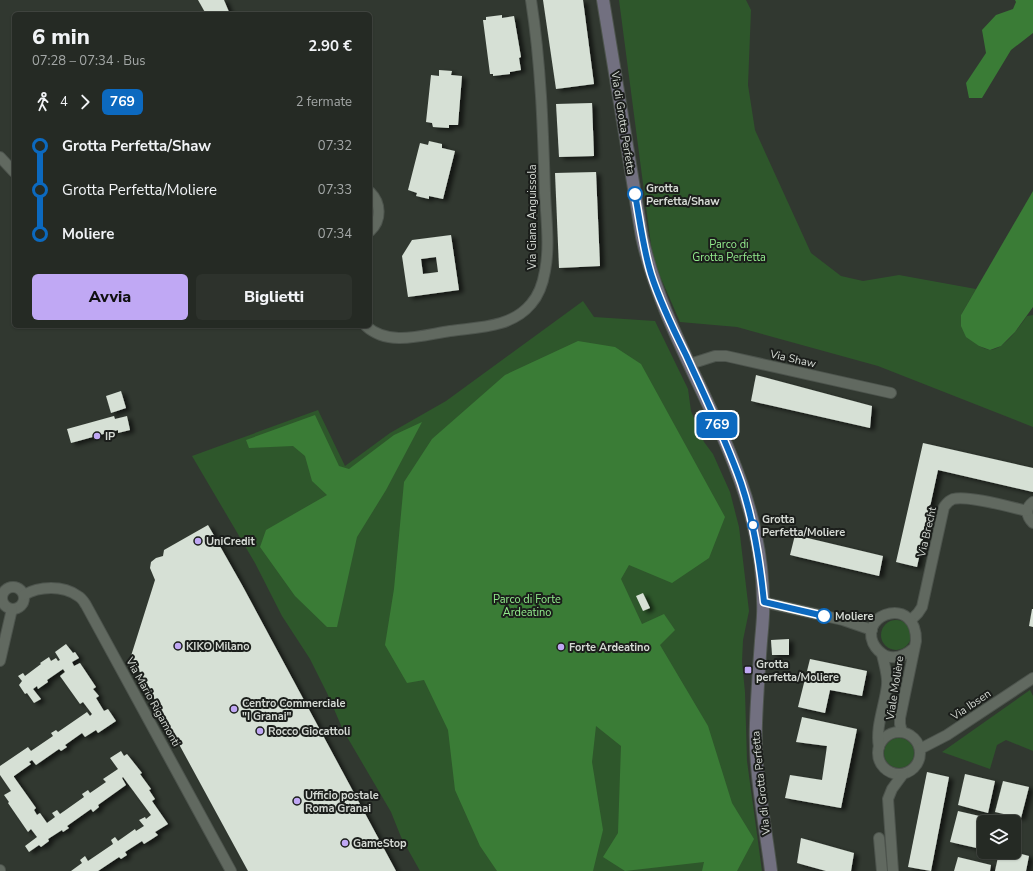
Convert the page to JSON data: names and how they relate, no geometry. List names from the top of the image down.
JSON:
{
  "streets": {
    "street": [
      "Via di Grotta Perfetta",
      "Via Giana Anguissola",
      "Via Shaw",
      "Via Brecht",
      "Viale Molière",
      "Via Mario Rigamonti",
      "Via Ibsen"
    ]
  },
  "crossings": [
    ["Via di Grotta Perfetta", "Via Shaw"],
    ["Via Brecht", "Viale Molière"],
    ["Viale Molière", "Via Ibsen"]
  ],
  "parks": ["Parco di Grotta Perfetta", "Parco di Forte Ardeatino"],
  "places": {
    "other": [
      "Grotta Perfetta/Shaw",
      "IP",
      "Grotta Perfetta/Moliere",
      "UniCredit",
      "Moliere",
      "KIKO Milano",
      "Forte Ardeatino",
      "Centro Commerciale \"I Granai\"",
      "Rocco Giocattoli",
      "Ufficio postale Roma Granai",
      "GameStop"
    ],
    "transit": ["Grotta perfetta/Moliere"]
  },
  "lines": ["bus line 769"],
  "page": {
    "on_map": "769",
    "heading": ["6 min", "07:28 – 07:34 · Bus", "2.90 €"],
    "legs": ["4", "769", "2 fermate"],
    "list": [
      {
        "name": "Grotta Perfetta/Shaw",
        "value": "07:32"
      },
      {
        "name": "Grotta Perfetta/Moliere",
        "value": "07:33"
      },
      {
        "name": "Moliere",
        "value": "07:34"
      }
    ],
    "buttons": ["Avvia", "Biglietti"]
  }
}
